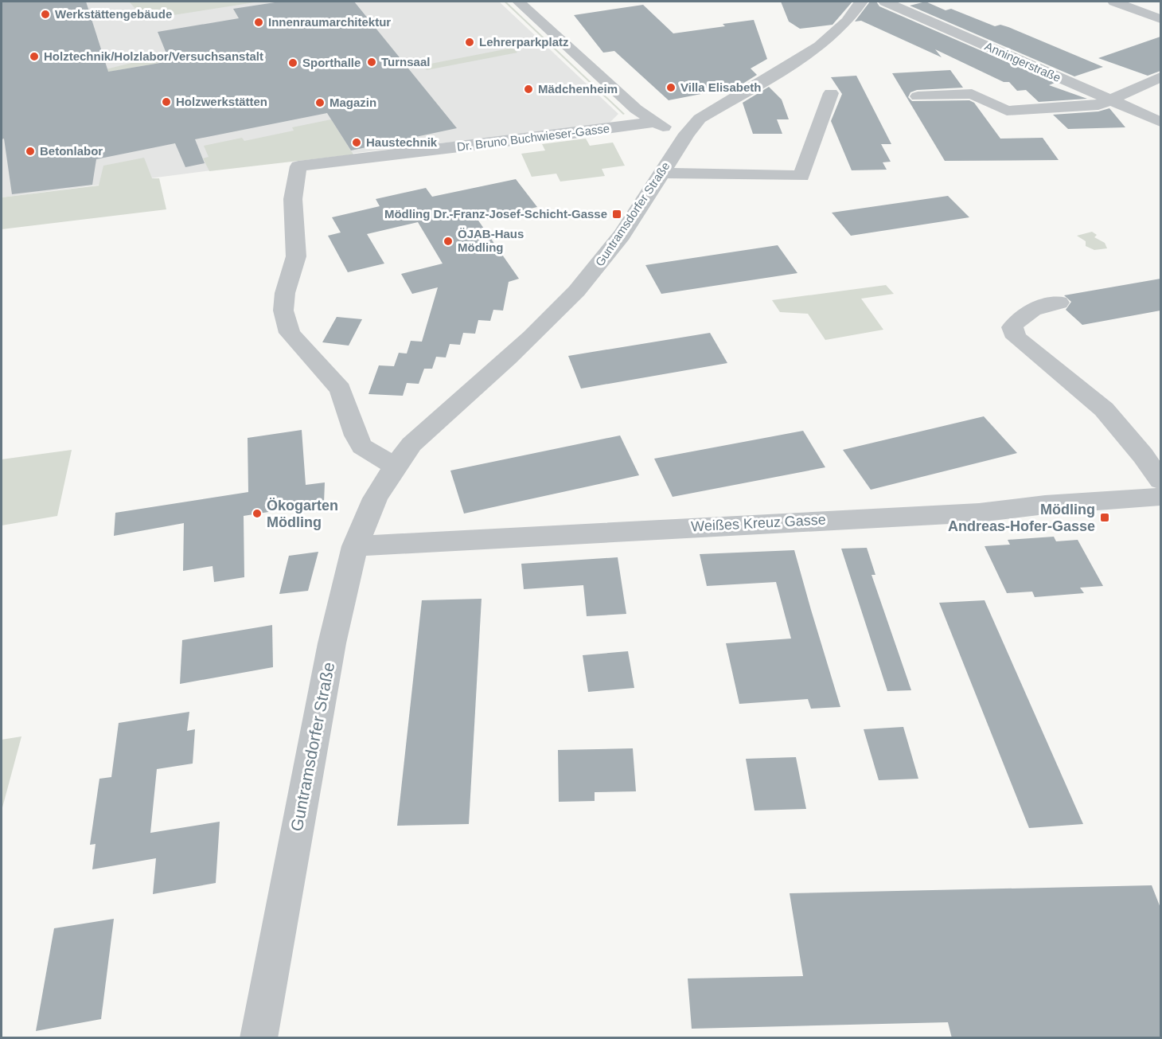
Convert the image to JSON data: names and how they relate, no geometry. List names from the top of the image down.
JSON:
{
  "streets": {
    "street": [
      "Anningerstraße",
      "Dr. Bruno Buchwieser-Gasse",
      "Guntramsdorfer Straße",
      "Weißes Kreuz Gasse"
    ]
  },
  "crossings": [
    ["Dr. Bruno Buchwieser-Gasse", "Guntramsdorfer Straße"],
    ["Guntramsdorfer Straße", "Weißes Kreuz Gasse"]
  ],
  "places": {
    "other": [
      "Werkstättengebäude",
      "Innenraumarchitektur",
      "Lehrerparkplatz",
      "Holztechnik/Holzlabor/Versuchsanstalt",
      "Turnsaal",
      "Sporthalle",
      "Villa Elisabeth",
      "Mädchenheim",
      "Holzwerkstätten",
      "Magazin",
      "Haustechnik",
      "Betonlabor",
      "ÖJAB-Haus Mödling",
      "Ökogarten Mödling"
    ],
    "transit": ["Mödling Dr.-Franz-Josef-Schicht-Gasse", "Mödling Andreas-Hofer-Gasse"]
  }
}
